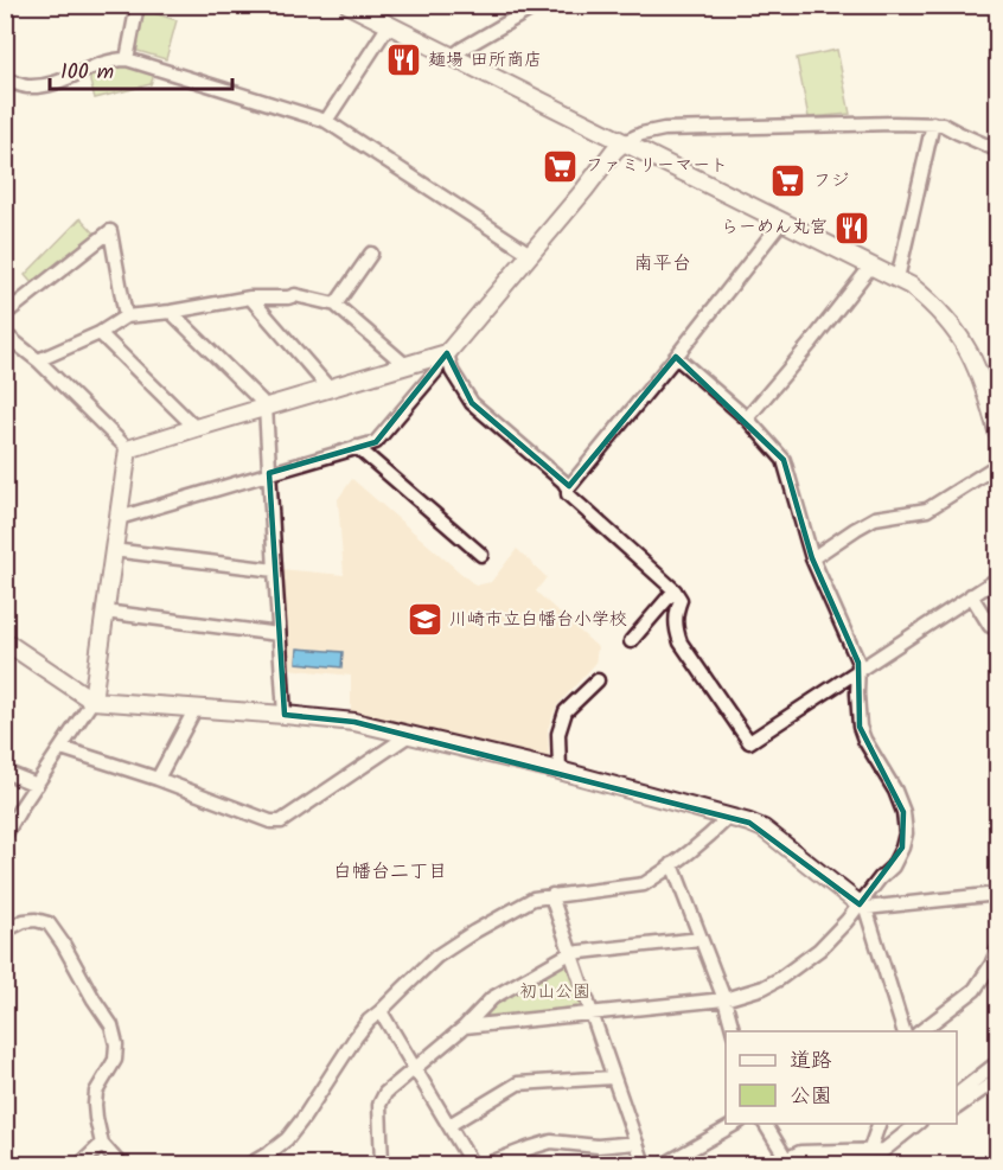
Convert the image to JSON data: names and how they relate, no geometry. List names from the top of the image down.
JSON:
{
  "districts": ["南平台", "白幡台二丁目"],
  "parks": ["初山公園"],
  "places": {
    "restaurant": ["麺場 田所商店", "らーめん丸宮"],
    "supermarket": ["ファミリーマート", "フジ"],
    "school or university": ["川崎市立白幡台小学校"]
  },
  "legend": ["道路", "公園"],
  "scale_bar": "100 m"
}
